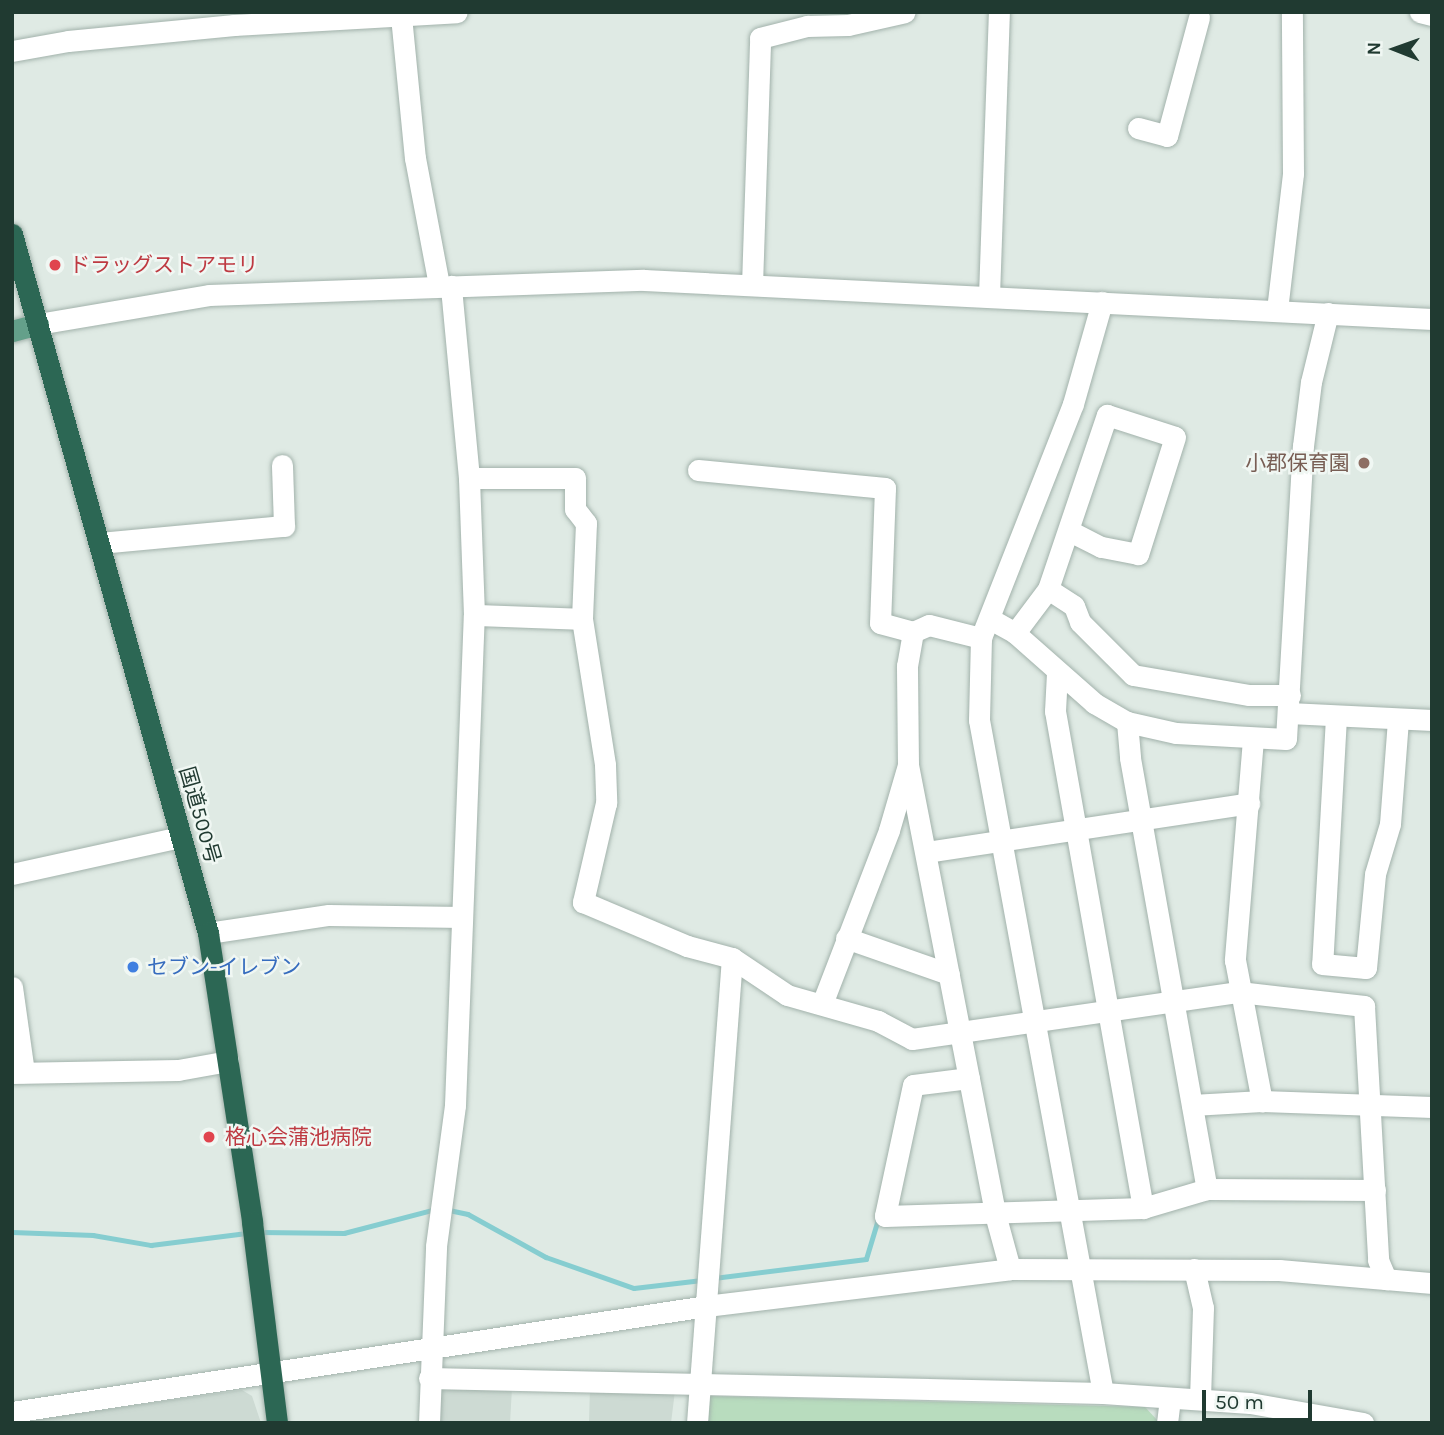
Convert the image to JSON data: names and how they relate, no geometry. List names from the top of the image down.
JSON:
{
  "streets": {
    "highway": ["国道500号"]
  },
  "places": [
    "ドラッグストアモリ",
    "小郡保育園",
    "セブン-イレブン",
    "格心会蒲池病院"
  ],
  "scale_bar": "50 m",
  "north": "left"
}
